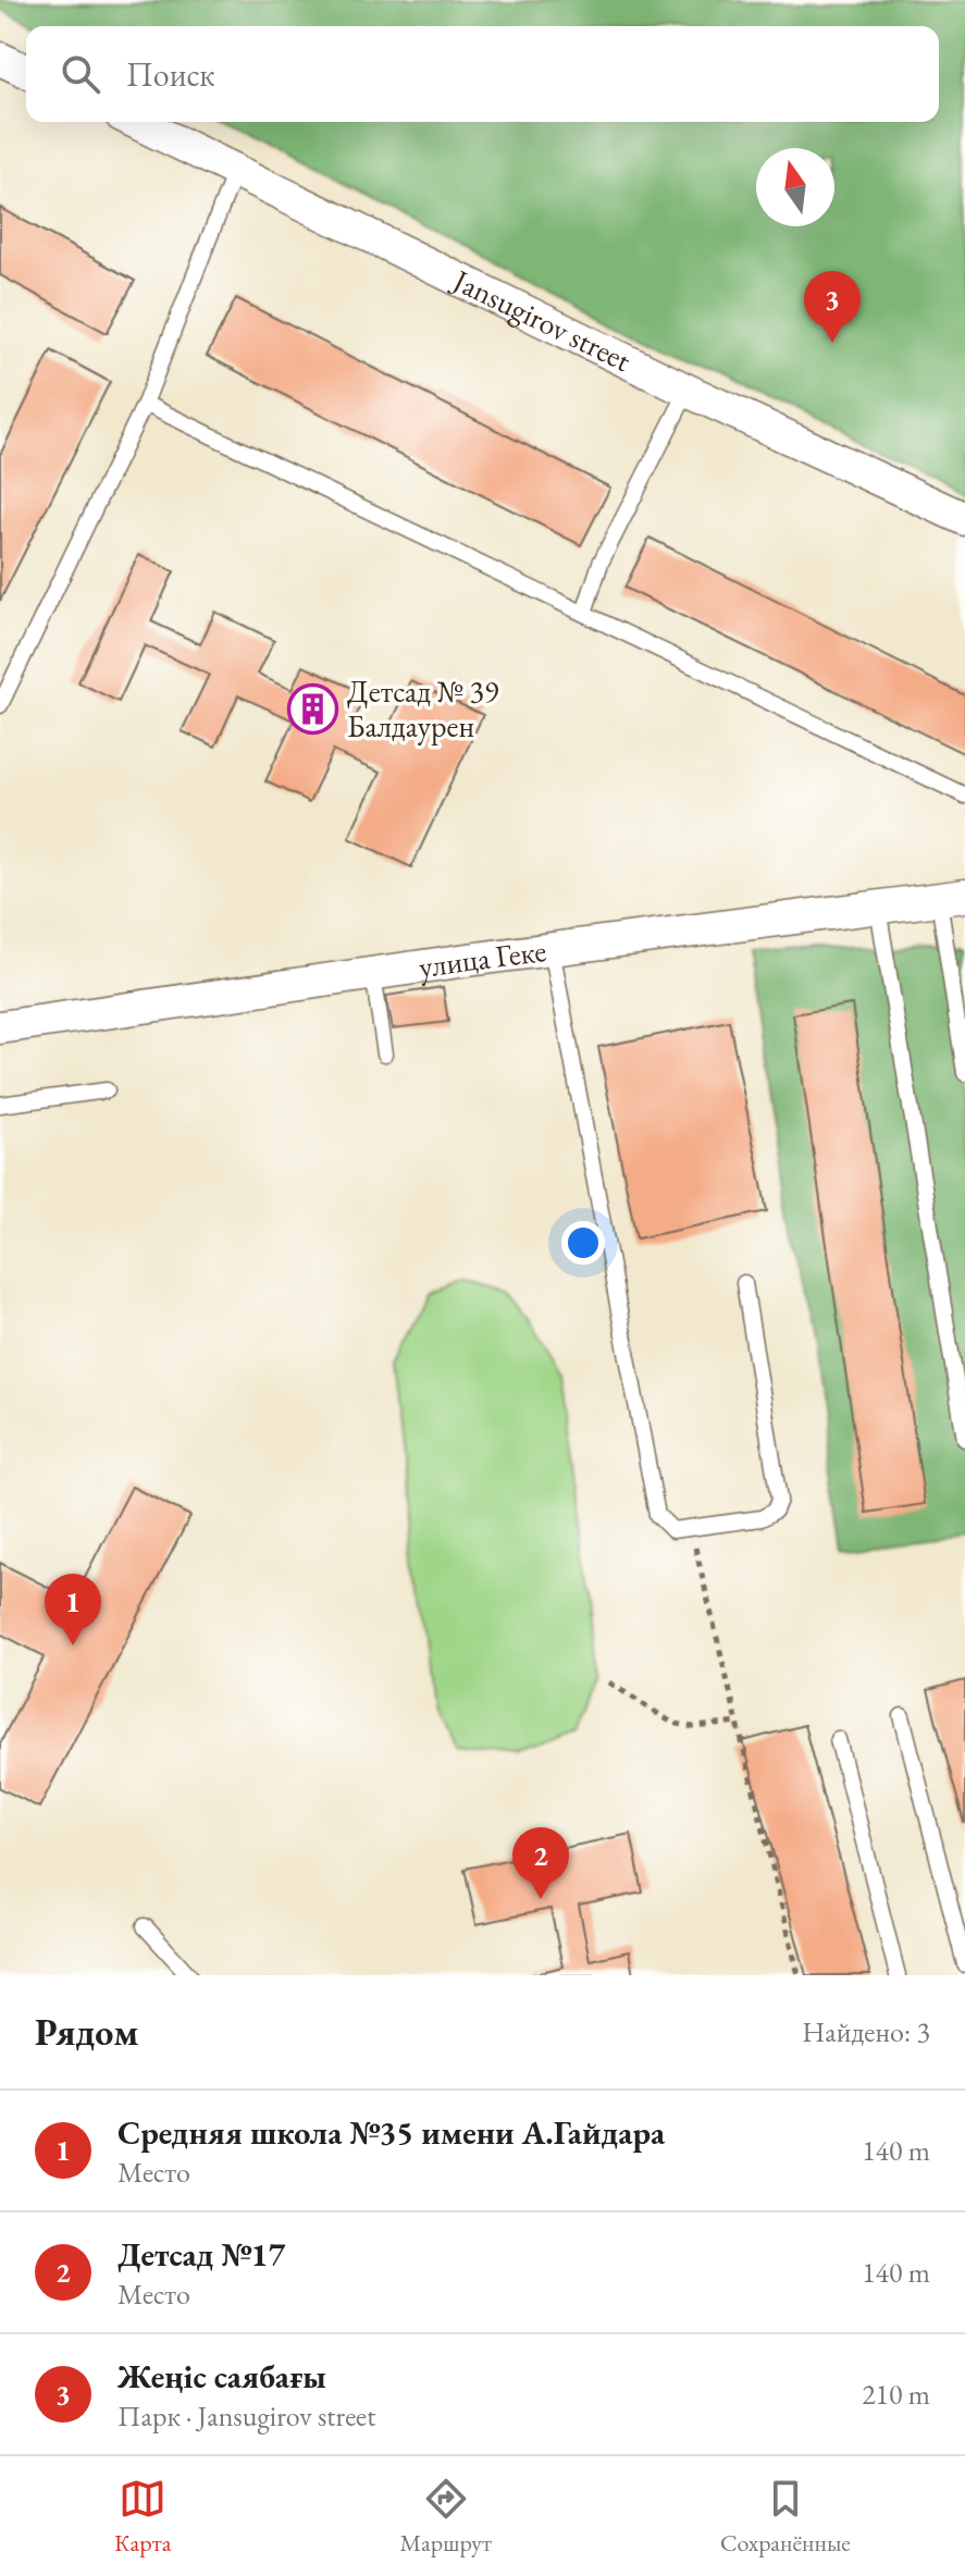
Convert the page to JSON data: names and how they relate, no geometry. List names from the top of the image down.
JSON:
{
  "streets": {
    "street": ["Jansugirov street", "улица Геке"]
  },
  "places": {
    "building": ["Детсад № 39 Балдаурен"]
  },
  "north": "top",
  "page": {
    "search": "Поиск",
    "pins": ["3", "1", "2"],
    "heading": ["Рядом", "Найдено: 3"],
    "list": [
      {
        "mark": "1",
        "name": "Средняя школа №35 имени А.Гайдара",
        "note": "Место",
        "value": "140 m"
      },
      {
        "mark": "2",
        "name": "Детсад №17",
        "note": "Место",
        "value": "140 m"
      },
      {
        "mark": "3",
        "name": "Жеңіс саябағы",
        "note": "Парк · Jansugirov street",
        "value": "210 m"
      }
    ],
    "nav": ["Карта", "Маршрут", "Сохранённые"]
  }
}
